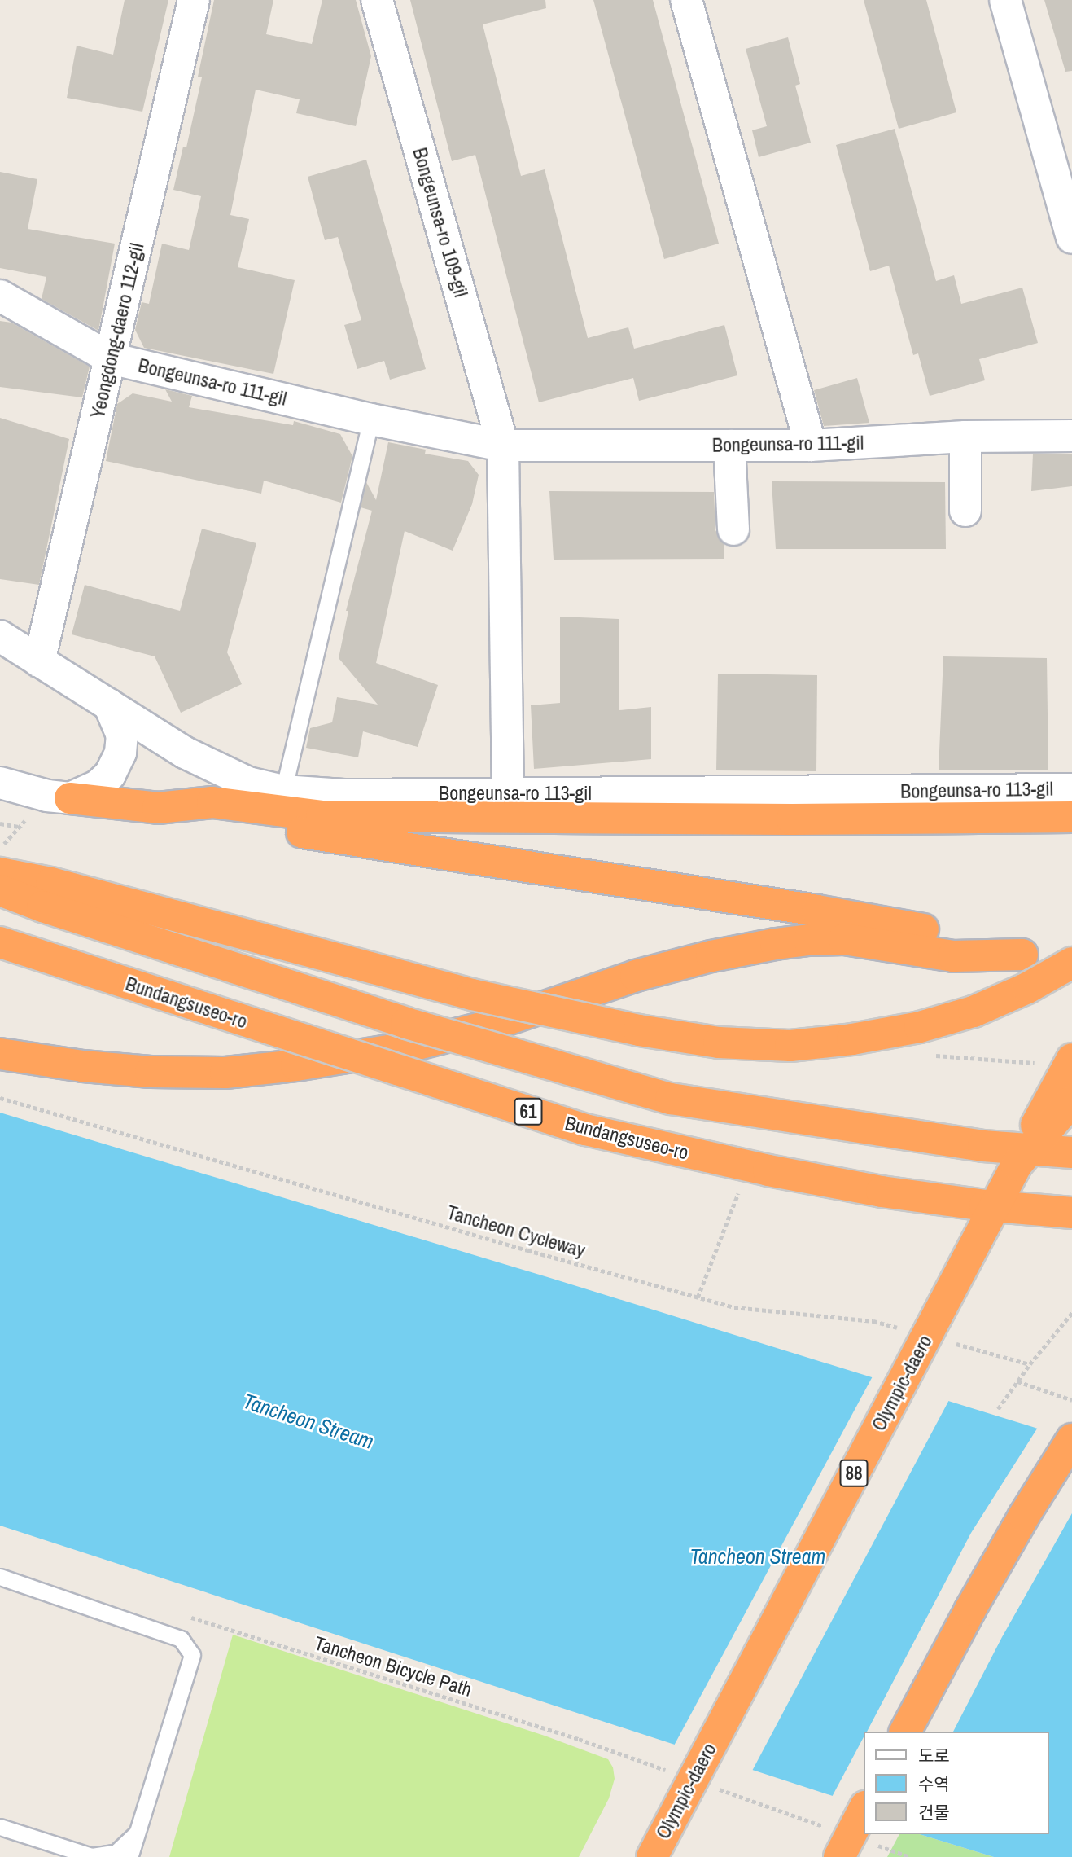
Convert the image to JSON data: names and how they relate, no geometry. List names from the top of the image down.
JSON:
{
  "streets": {
    "highway": [
      "Bundangsuseo-ro",
      "61",
      "Olympic-daero",
      "88"
    ],
    "street": [
      "Bongeunsa-ro 109-gil",
      "Yeongdong-daero 112-gil",
      "Bongeunsa-ro 111-gil",
      "Bongeunsa-ro 113-gil"
    ],
    "path": ["Tancheon Cycleway", "Tancheon Bicycle Path"]
  },
  "crossings": [
    ["Bongeunsa-ro 109-gil", "Bongeunsa-ro 111-gil"],
    ["Yeongdong-daero 112-gil", "Bongeunsa-ro 111-gil"],
    ["Yeongdong-daero 112-gil", "Bongeunsa-ro 113-gil"]
  ],
  "water": ["Tancheon Stream"],
  "legend": ["도로", "수역", "건물"]
}
